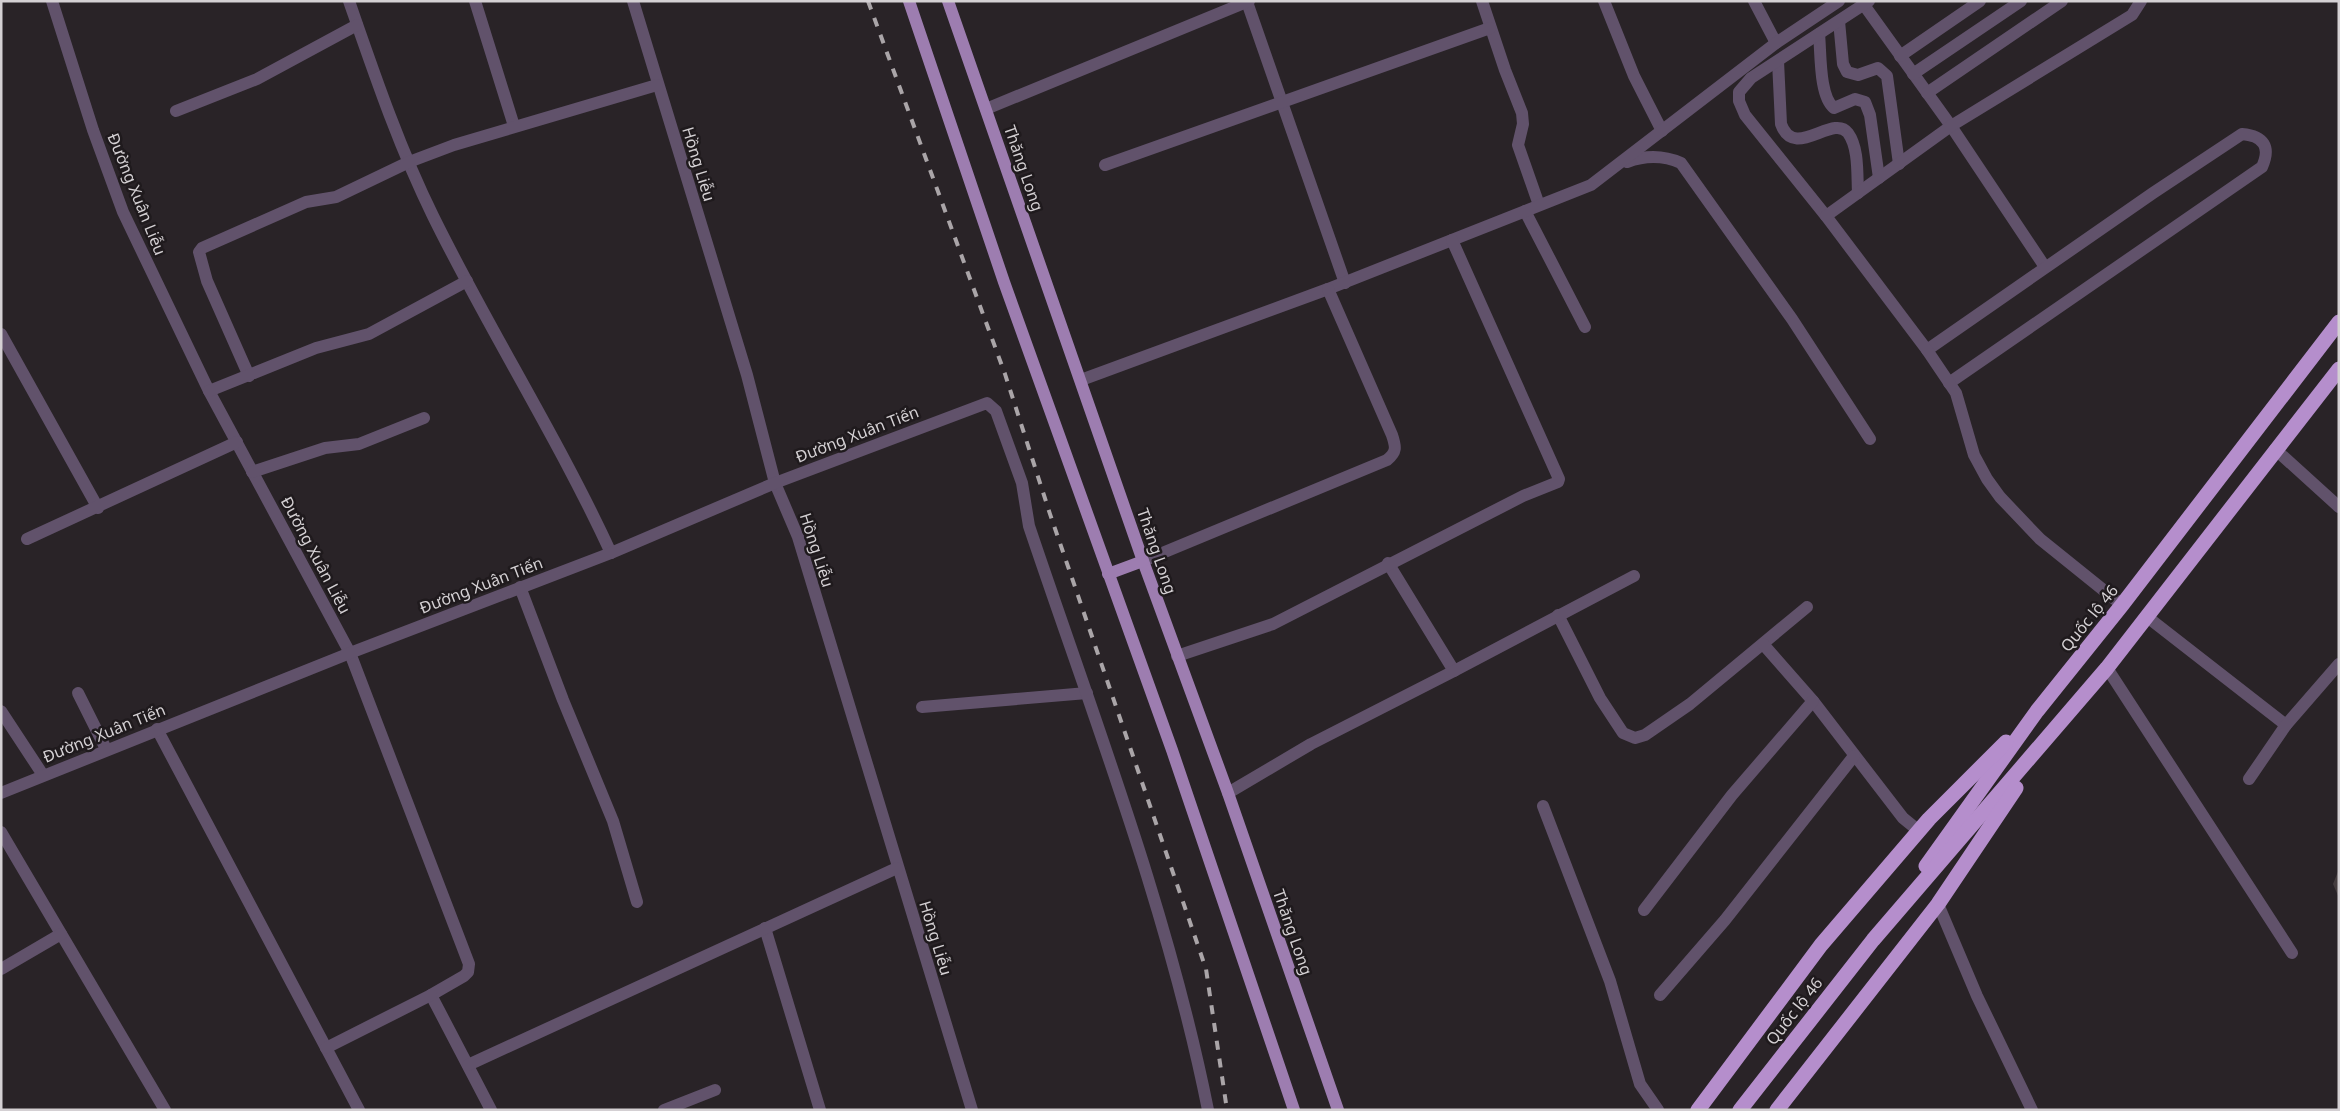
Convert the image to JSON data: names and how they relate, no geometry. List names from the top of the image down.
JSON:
{
  "streets": {
    "highway": ["Quốc lộ 46"],
    "main road": ["Thăng Long"],
    "street": ["Hồng Liễu", "Đường Xuân Liễu", "Đường Xuân Tiến"]
  },
  "crossings": [
    ["Hồng Liễu", "Đường Xuân Tiến"],
    ["Đường Xuân Liễu", "Đường Xuân Tiến"]
  ]
}
